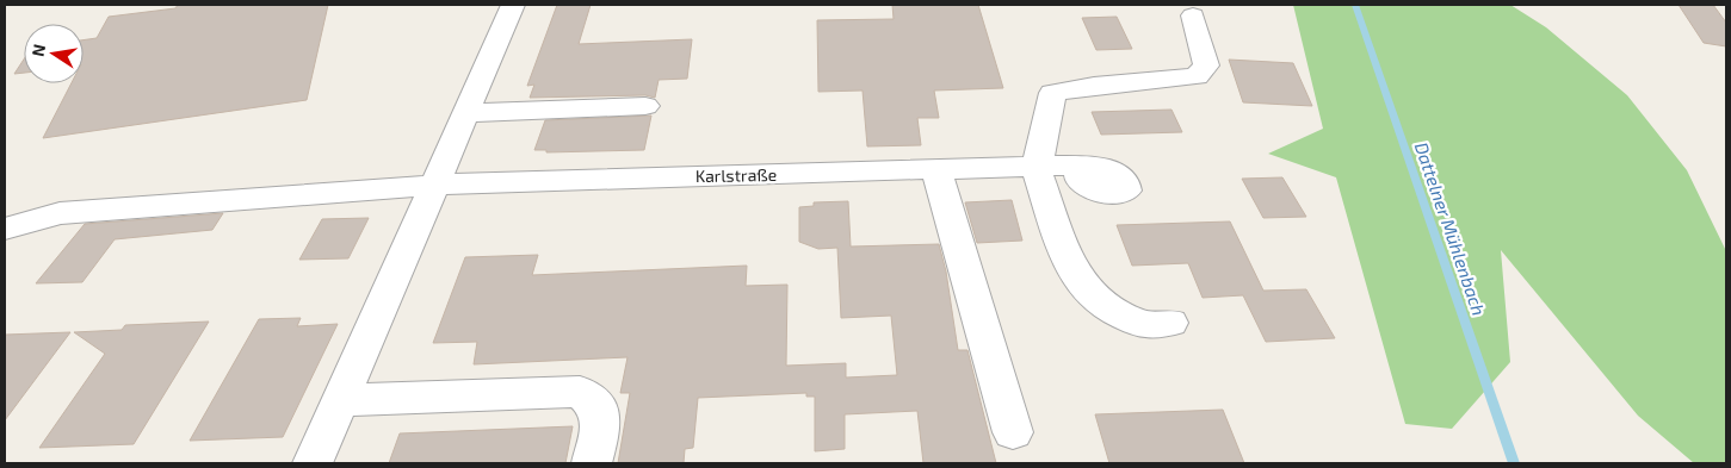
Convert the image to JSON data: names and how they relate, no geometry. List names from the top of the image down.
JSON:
{
  "streets": {
    "street": ["Karlstraße"]
  },
  "water": ["Dattelner Mühlenbach"],
  "north": "left"
}
